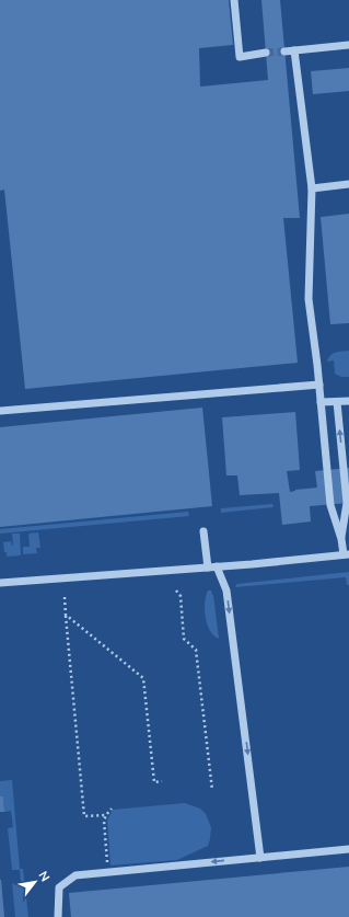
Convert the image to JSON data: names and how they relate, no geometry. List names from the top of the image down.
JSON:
{
  "north": "top right"
}
